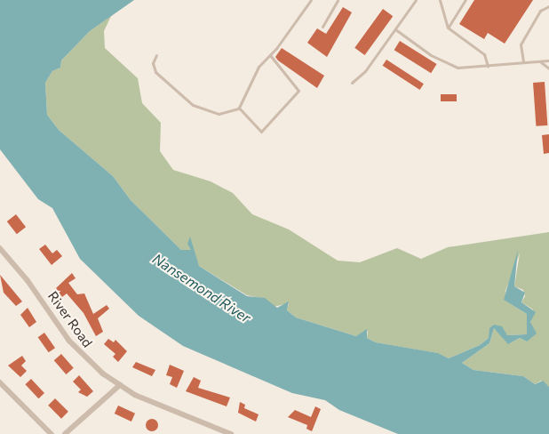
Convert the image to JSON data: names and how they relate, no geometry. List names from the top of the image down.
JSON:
{
  "streets": {
    "street": ["River Road"]
  },
  "water": ["Nansemond River"]
}
